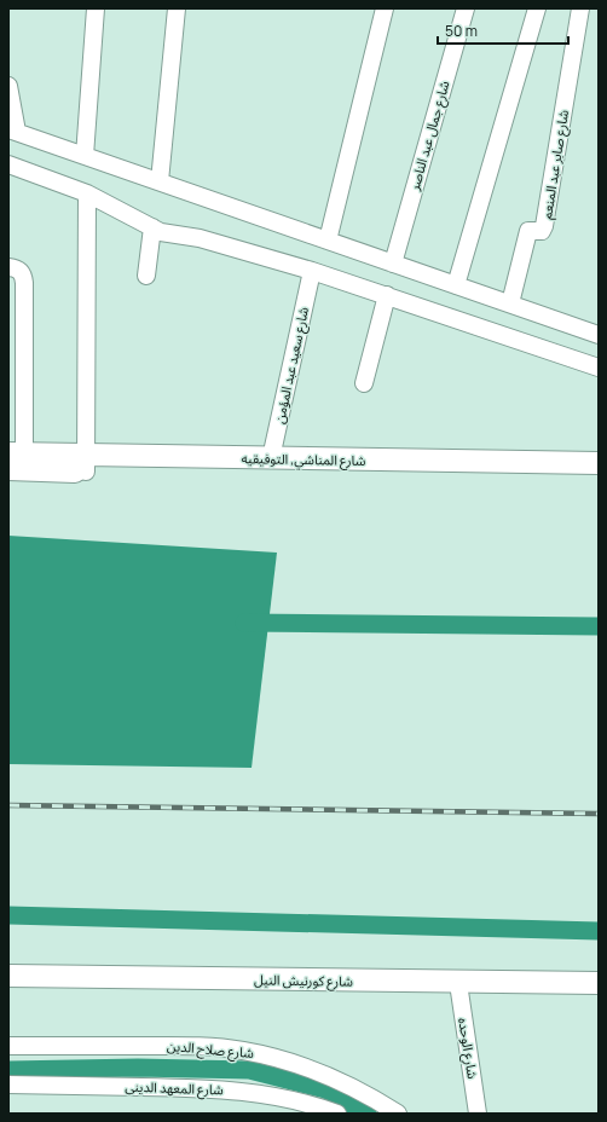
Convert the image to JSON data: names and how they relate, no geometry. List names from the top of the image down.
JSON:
{
  "streets": {
    "main road": ["شارع المناشي, التوفيقيه", "شارع كورنيش النيل"],
    "street": [
      "شارع جمال عبد الناصر",
      "شارع صابر عبد المنعم",
      "شارع سعيد عبد المؤمن",
      "شارع الوحده",
      "شارع صلاح الدين",
      "شارع المعهد الدينى"
    ]
  },
  "crossings": [
    ["شارع سعيد عبد المؤمن", "شارع المناشي, التوفيقيه"],
    ["شارع كورنيش النيل", "شارع الوحده"]
  ],
  "scale_bar": "50 m"
}
